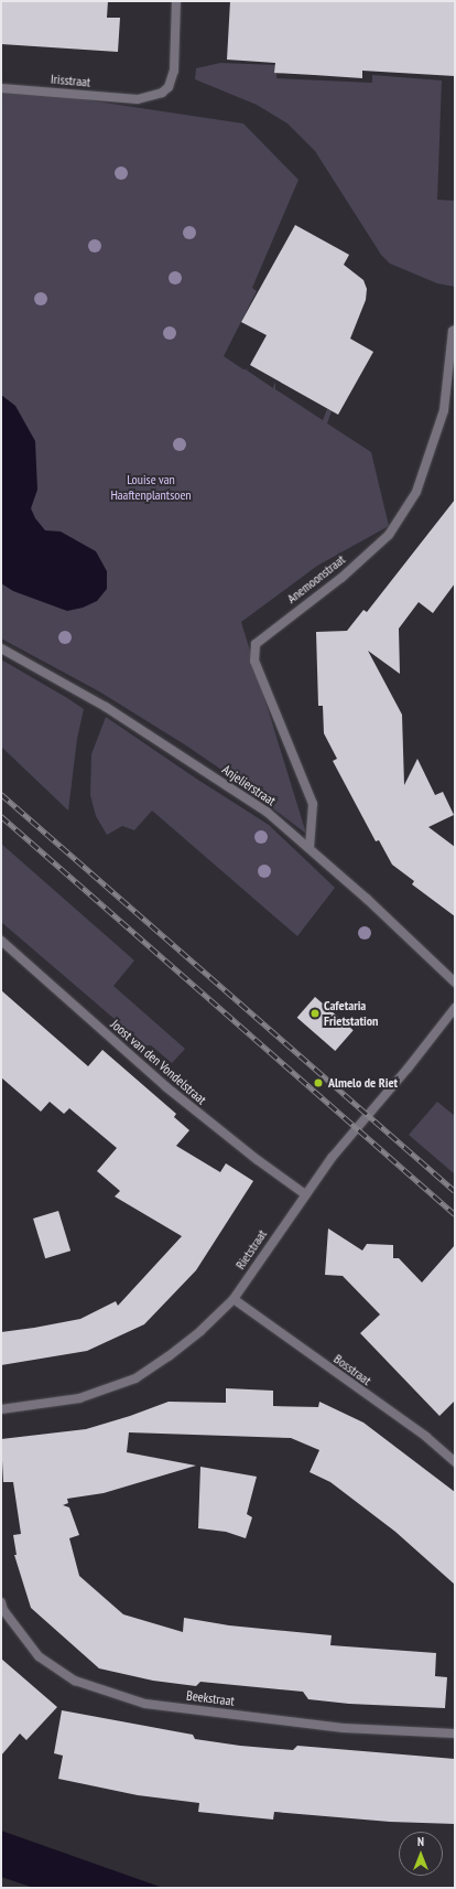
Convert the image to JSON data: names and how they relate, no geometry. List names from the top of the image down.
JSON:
{
  "streets": {
    "street": [
      "Irisstraat",
      "Anemoonstraat",
      "Anjelierstraat",
      "Joost van den Vondelstraat",
      "Rietstraat",
      "Bosstraat",
      "Beekstraat"
    ]
  },
  "crossings": [
    ["Anemoonstraat", "Anjelierstraat"],
    ["Joost van den Vondelstraat", "Rietstraat"],
    ["Rietstraat", "Bosstraat"]
  ],
  "parks": ["Louise van Haaftenplantsoen"],
  "places": ["Cafetaria Frietstation", "Almelo de Riet"],
  "north": "top"
}
